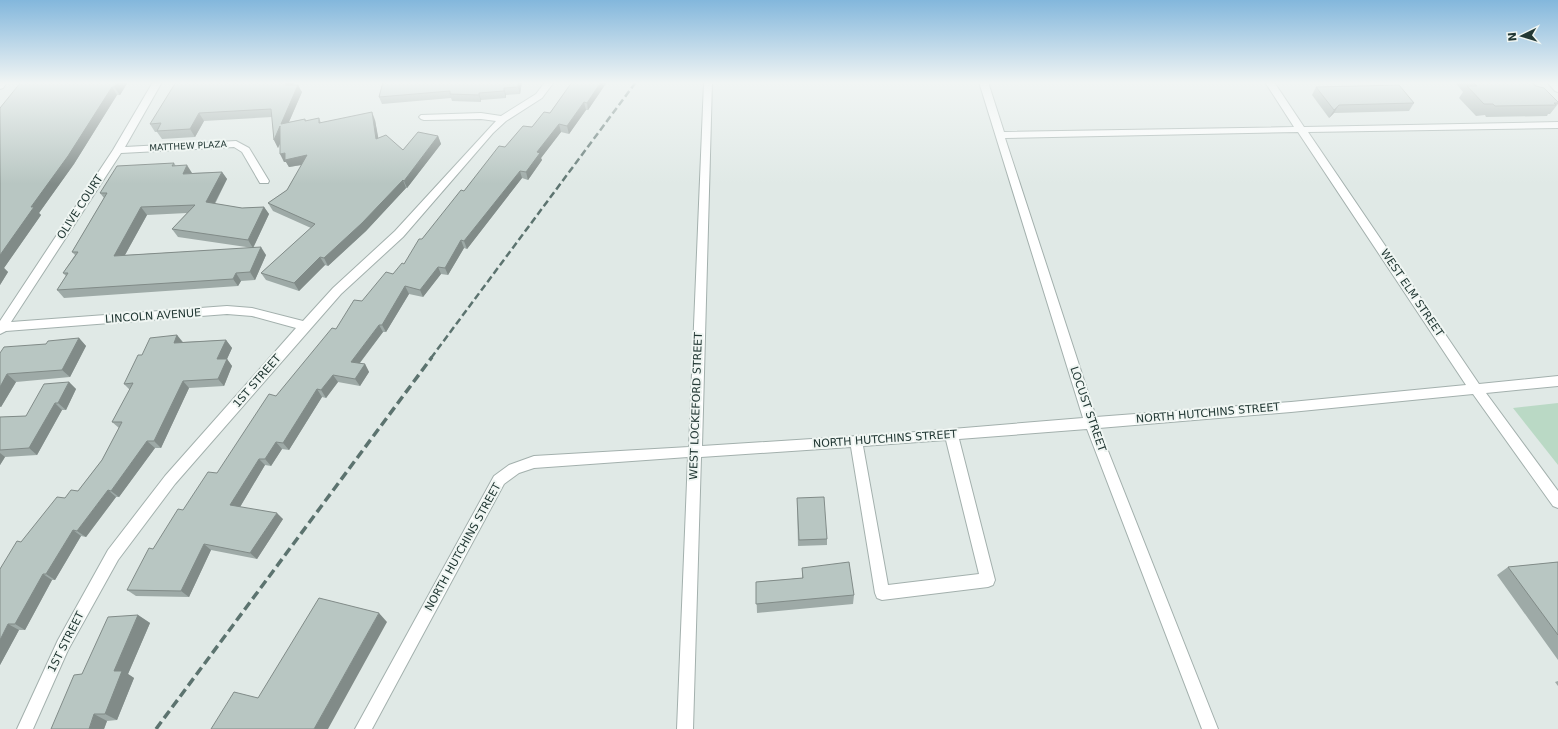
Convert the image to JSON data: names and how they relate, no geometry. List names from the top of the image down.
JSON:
{
  "streets": {
    "street": [
      "MATTHEW PLAZA",
      "OLIVE COURT",
      "WEST ELM STREET",
      "LINCOLN AVENUE",
      "1ST STREET",
      "WEST LOCKEFORD STREET",
      "LOCUST STREET",
      "NORTH HUTCHINS STREET"
    ]
  },
  "crossings": [
    ["MATTHEW PLAZA", "OLIVE COURT"],
    ["OLIVE COURT", "LINCOLN AVENUE"],
    ["WEST ELM STREET", "NORTH HUTCHINS STREET"],
    ["LINCOLN AVENUE", "1ST STREET"],
    ["WEST LOCKEFORD STREET", "NORTH HUTCHINS STREET"],
    ["LOCUST STREET", "NORTH HUTCHINS STREET"]
  ],
  "north": "left"
}
